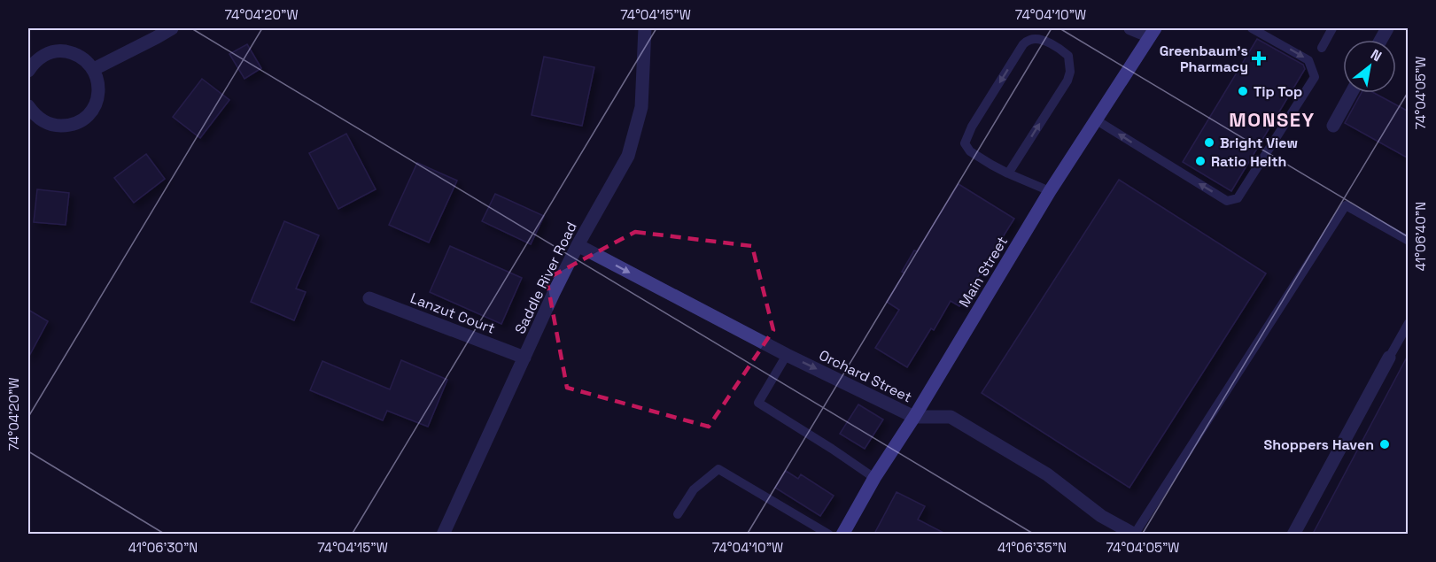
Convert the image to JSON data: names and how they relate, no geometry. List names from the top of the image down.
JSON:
{
  "streets": {
    "main road": ["Main Street"],
    "street": ["Saddle River Road", "Lanzut Court", "Orchard Street"]
  },
  "crossings": [
    ["Main Street", "Orchard Street"],
    ["Saddle River Road", "Lanzut Court"],
    ["Saddle River Road", "Orchard Street"]
  ],
  "one_way": ["Orchard Street"],
  "districts": ["MONSEY"],
  "places": {
    "health": ["Greenbaum's Pharmacy"],
    "other": [
      "Tip Top",
      "Bright View",
      "Ratio Helth",
      "Shoppers Haven"
    ]
  },
  "north": "top right",
  "coordinates": [
    "74°04'20\"W",
    "74°04'15\"W",
    "74°04'10\"W",
    "74°04'05\"W",
    "41°06'40\"N",
    "41°06'30\"N",
    "41°06'35\"N"
  ]
}
